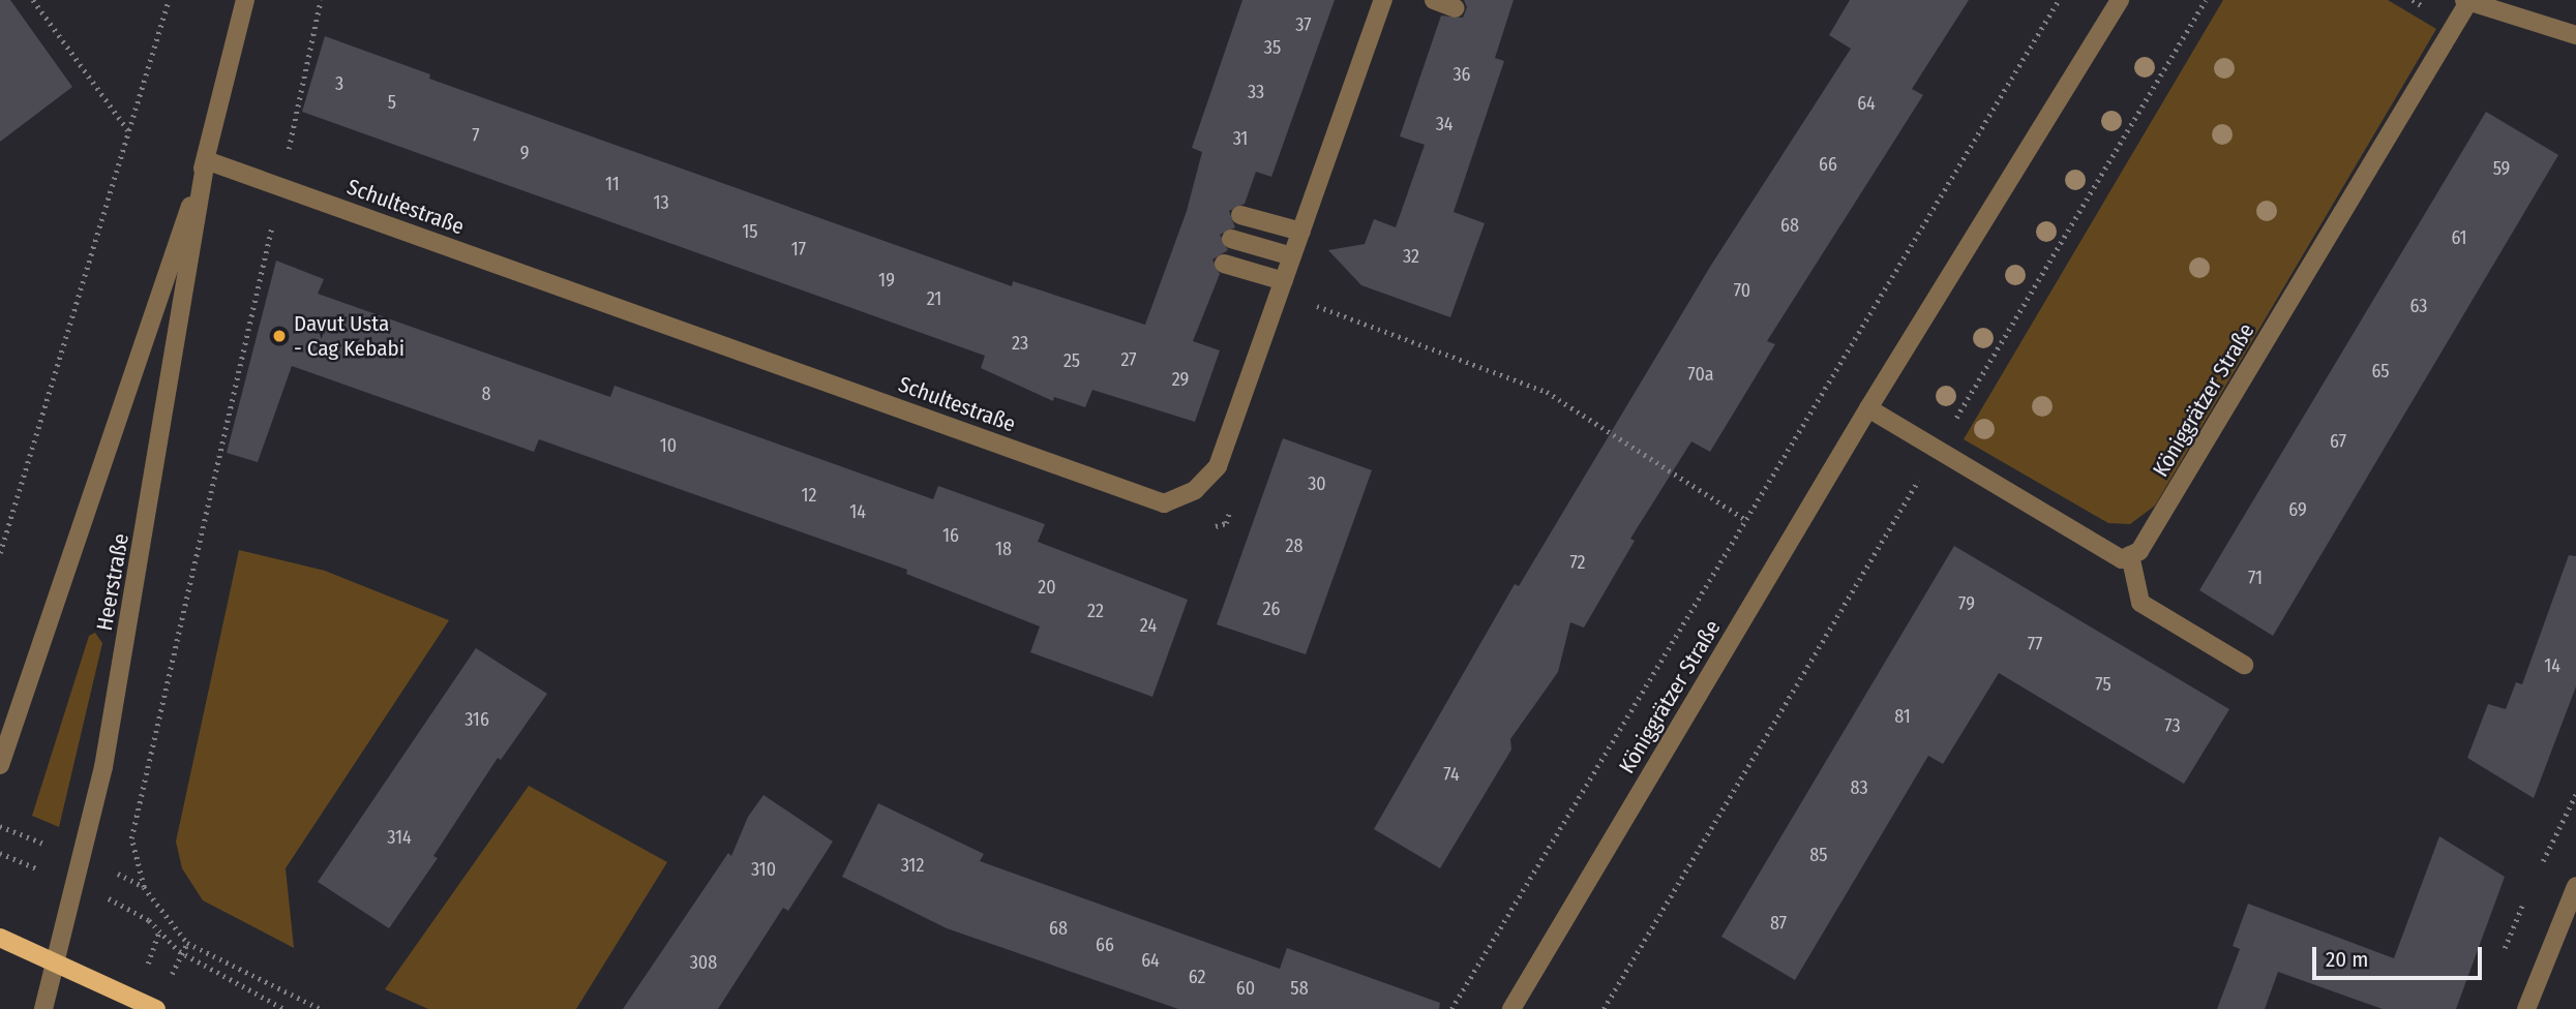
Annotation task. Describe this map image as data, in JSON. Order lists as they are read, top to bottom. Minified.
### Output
{"streets":{"street":["Schultestraße","Königgrätzer Straße","Heerstraße"]},"crossings":[["Schultestraße","Heerstraße"]],"places":["Davut Usta - Cag Kebabi"],"house_numbers":["37","35","36","3","33","5","64","34","7","31","9","66","59","11","13","68","15","61","17","32","19","70","21","63","23","27","25","65","70a","29","8","67","10","30","12","69","14","16","28","18","72","71","20","79","26","22","24","77","14","75","81","316","73","74","83","314","85","312","310","87","68","66","64","308","62","60","58"],"scale_bar":"20 m"}
